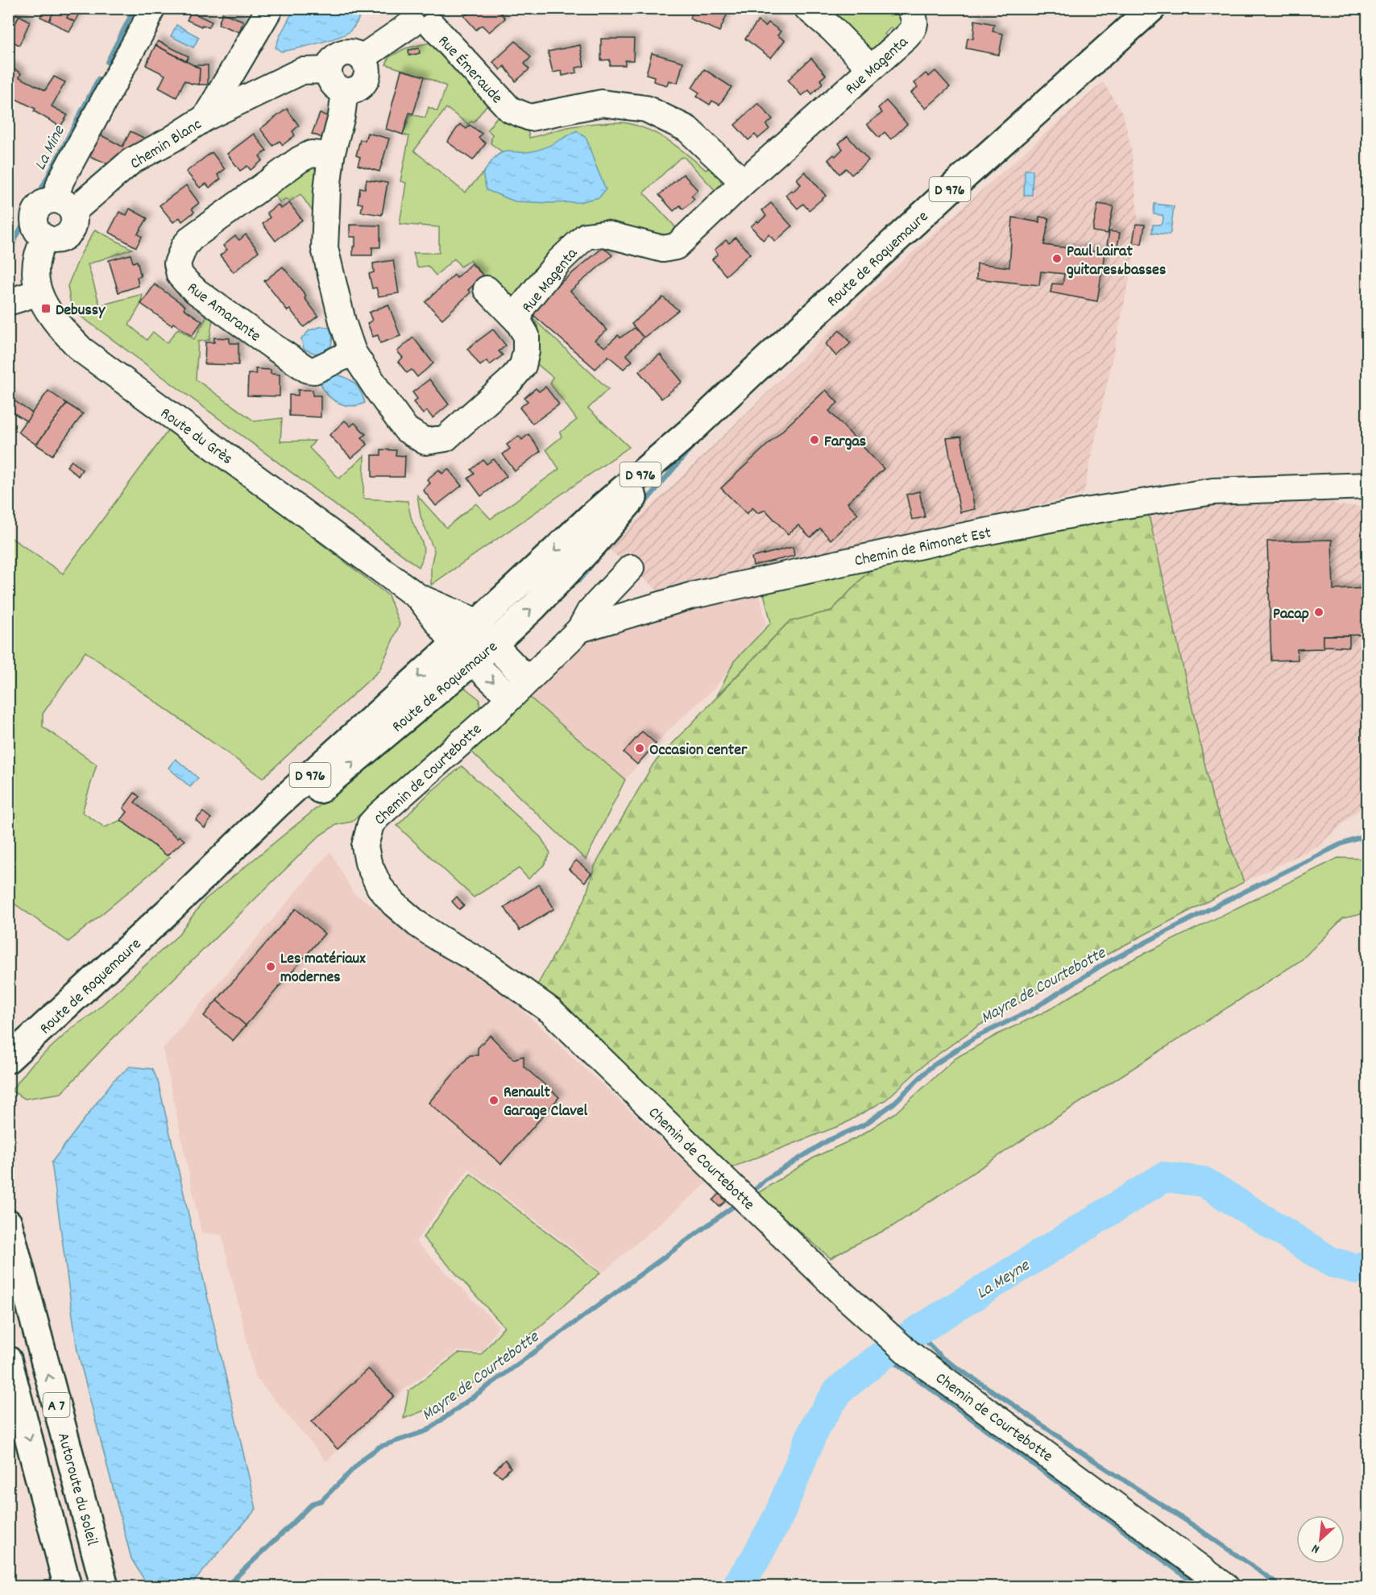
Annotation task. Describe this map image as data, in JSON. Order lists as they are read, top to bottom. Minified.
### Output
{"streets":{"main road":["D 976","Route de Roquemaure","A 7","Autoroute du Soleil"],"street":["Rue Magenta","Rue Émeraude","Chemin Blanc","Rue Amarante","Route du Grès","Chemin de Rimonet Est","Chemin de Courtebotte"]},"crossings":[["Rue Magenta","Rue Émeraude"],["Rue Magenta","Rue Amarante"],["Chemin Blanc","Route du Grès"],["Chemin de Rimonet Est","Chemin de Courtebotte"]],"water":["La Mine","Mayre de Courtebotte","La Meyne"],"places":{"other":["Paul Lairat guitares&basses","Fargas","Pacap","Occasion center","Les matériaux modernes","Renault Garage Clavel"],"transit":["Debussy"]},"north":"bottom left"}
